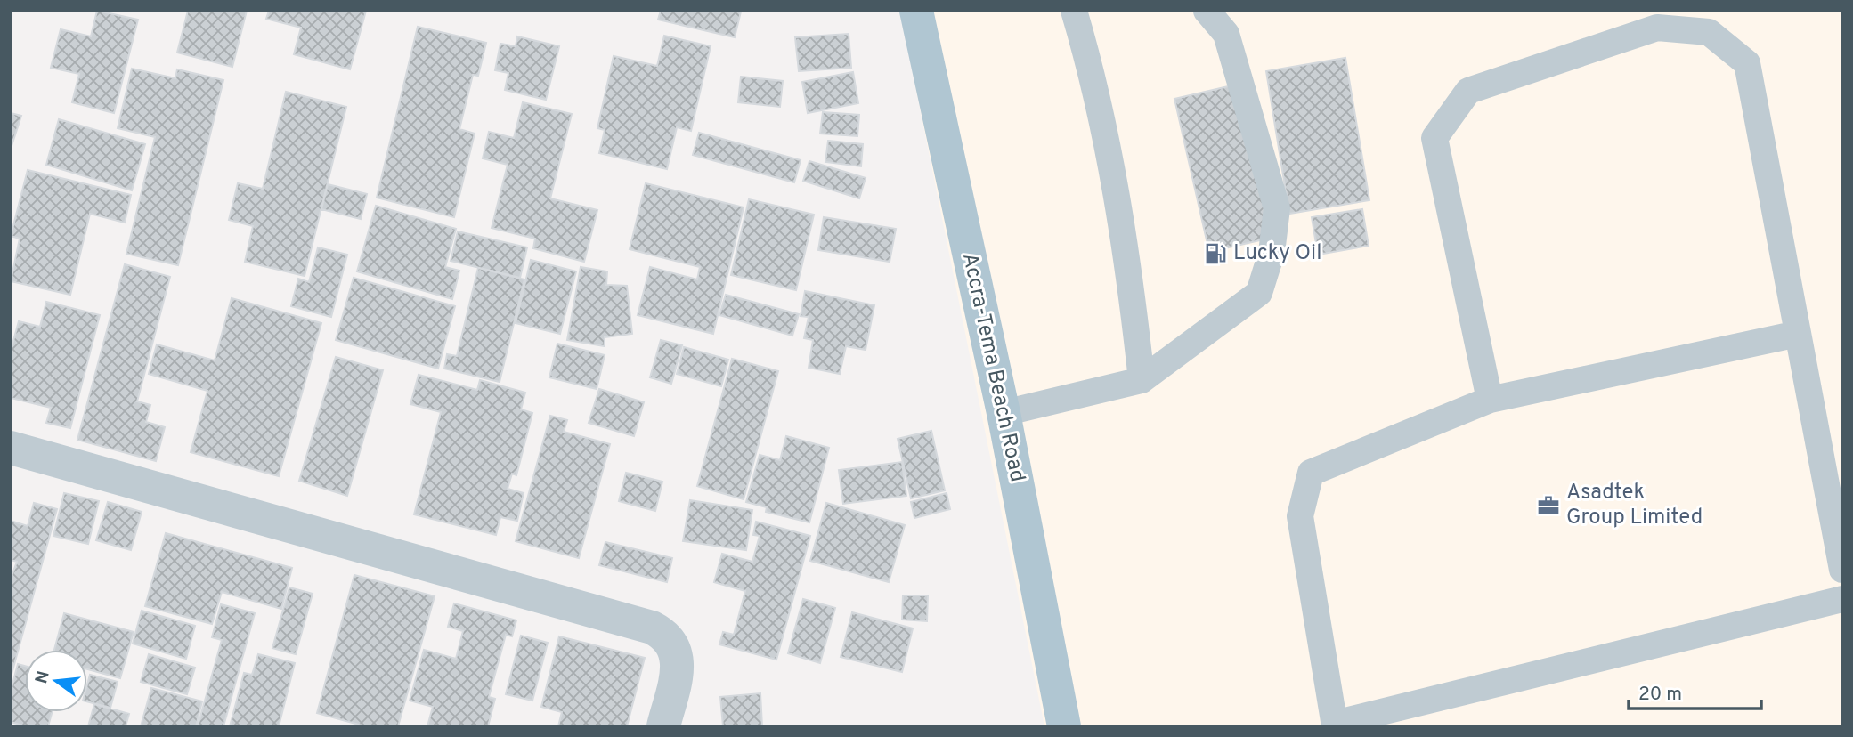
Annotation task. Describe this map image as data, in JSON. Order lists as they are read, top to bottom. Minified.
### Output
{"streets":{"main road":["Accra-Tema Beach Road"]},"places":{"fuel station":["Lucky Oil"],"office":["Asadtek Group Limited"]},"scale_bar":"20 m","north":"left"}
